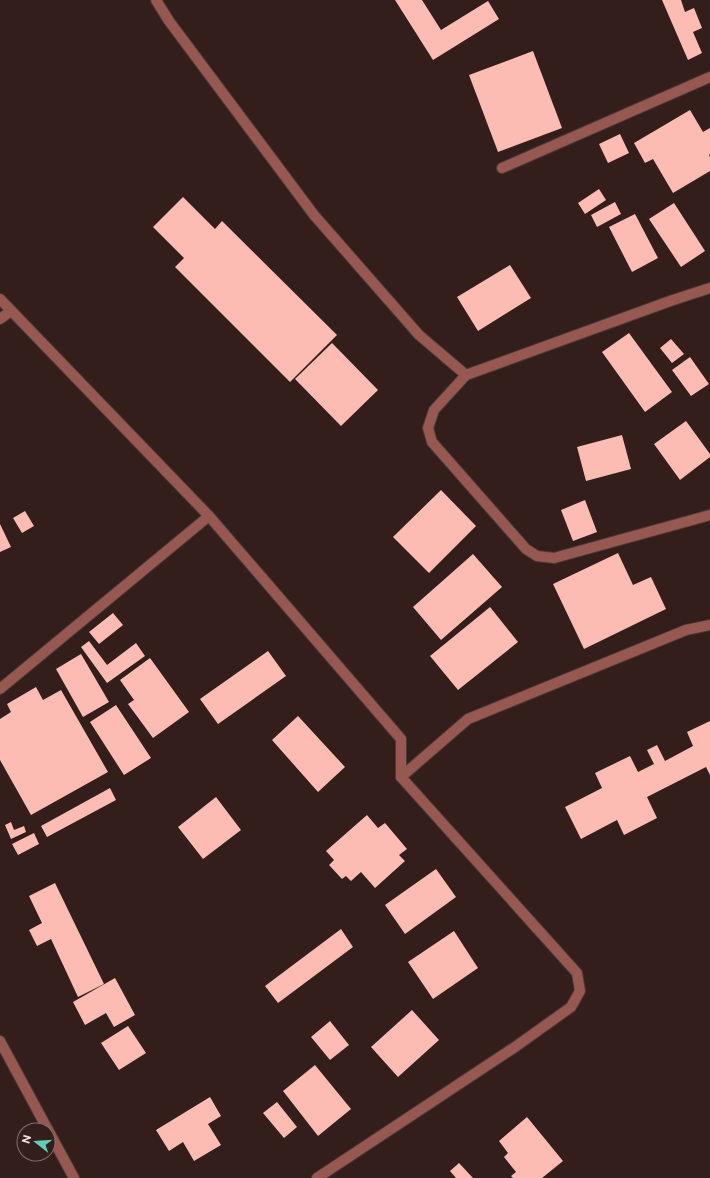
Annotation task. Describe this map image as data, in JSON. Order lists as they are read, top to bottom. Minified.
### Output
{"north":"left"}
